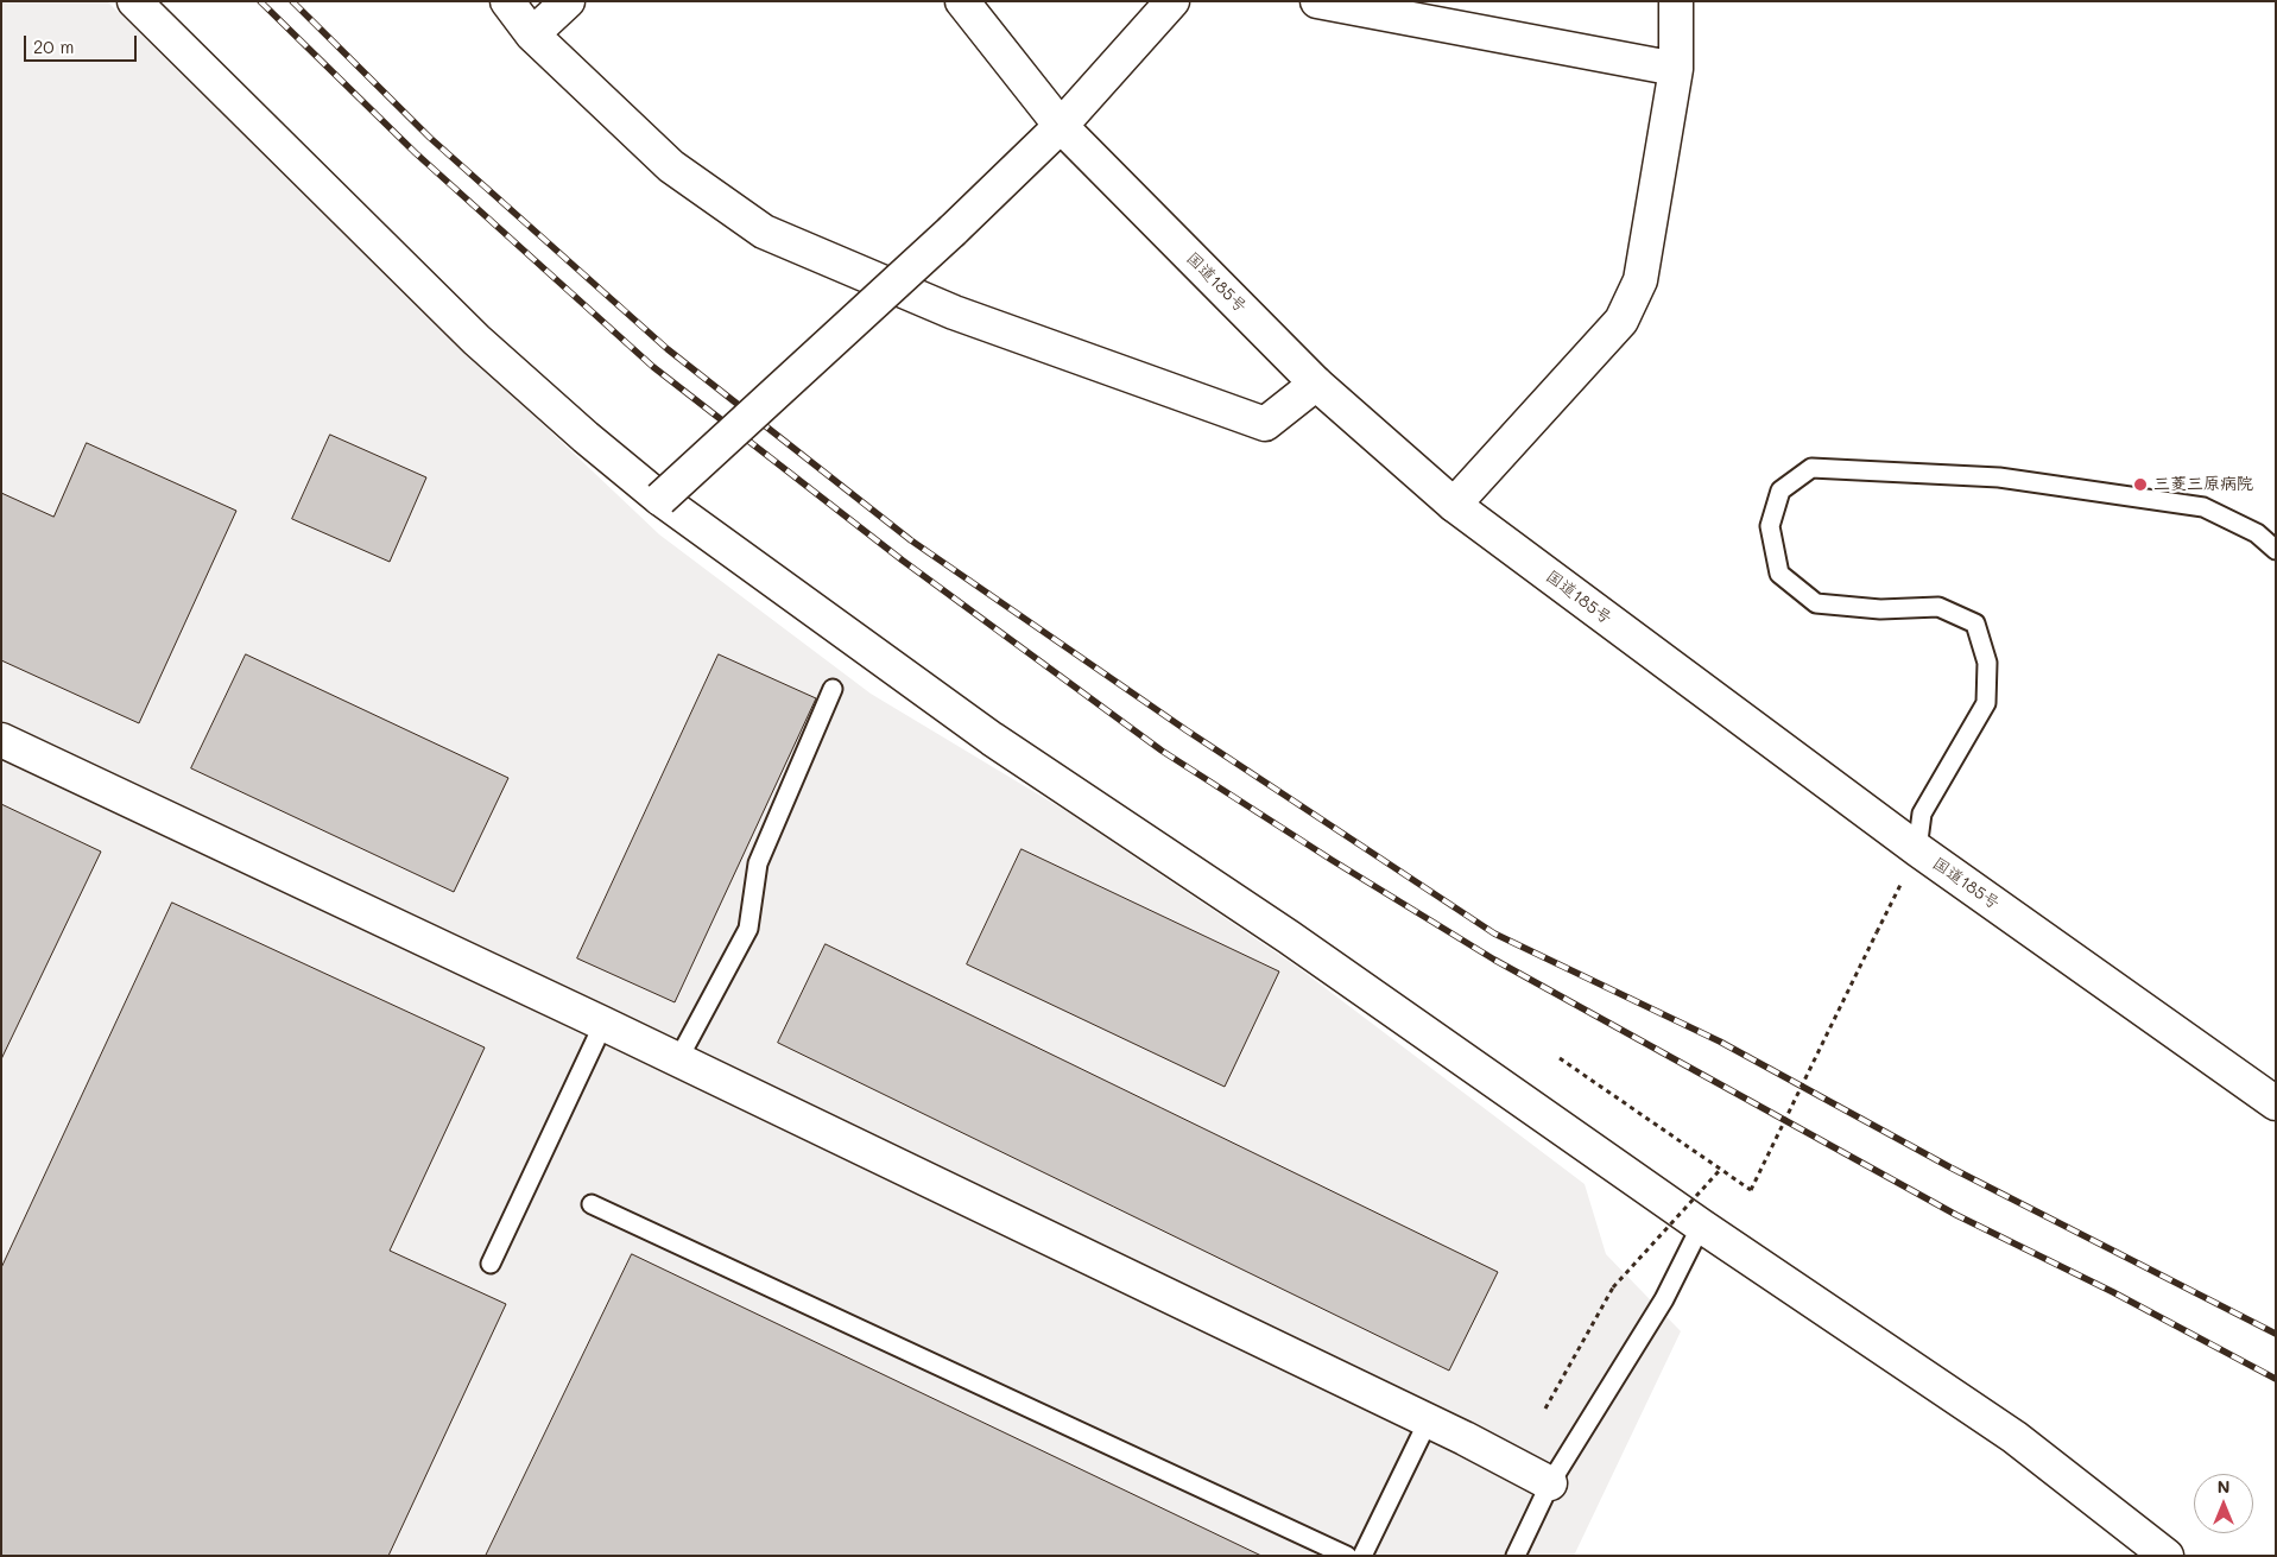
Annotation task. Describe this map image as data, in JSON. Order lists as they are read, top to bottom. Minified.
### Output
{"streets":{"main road":["国道185号"]},"places":["三菱三原病院"],"scale_bar":"20 m","north":"top"}
